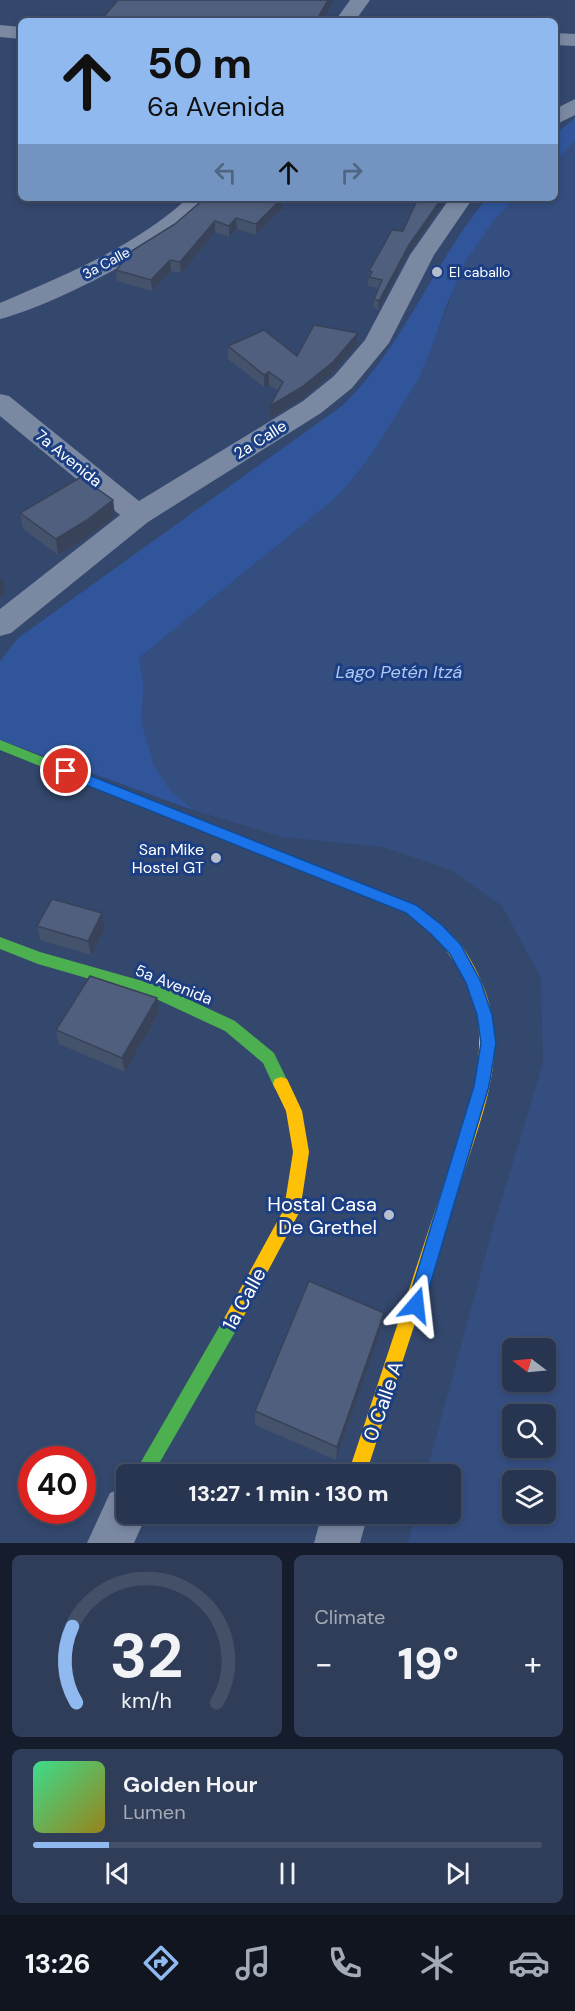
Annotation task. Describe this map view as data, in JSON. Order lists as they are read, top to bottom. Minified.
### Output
{"streets":{"street":["3a Calle","2a Calle","7a Avenida","5a Avenida","1a Calle","0 Calle A"]},"crossings":[["2a Calle","7a Avenida"],["5a Avenida","1a Calle"]],"water":["Lago Petén Itzá"],"places":["El caballo","San Mike Hostel GT","Hostal Casa De Grethel"],"north":"left","page":{"turn":["50 m","6a Avenida"],"limit":"40","trip":"13:27 · 1 min · 130 m","tile":"Climate","heat":["−","19°","+"],"song":["Golden Hour","Lumen"],"tabs":"13:26","gauge":["32","km/h"]}}
